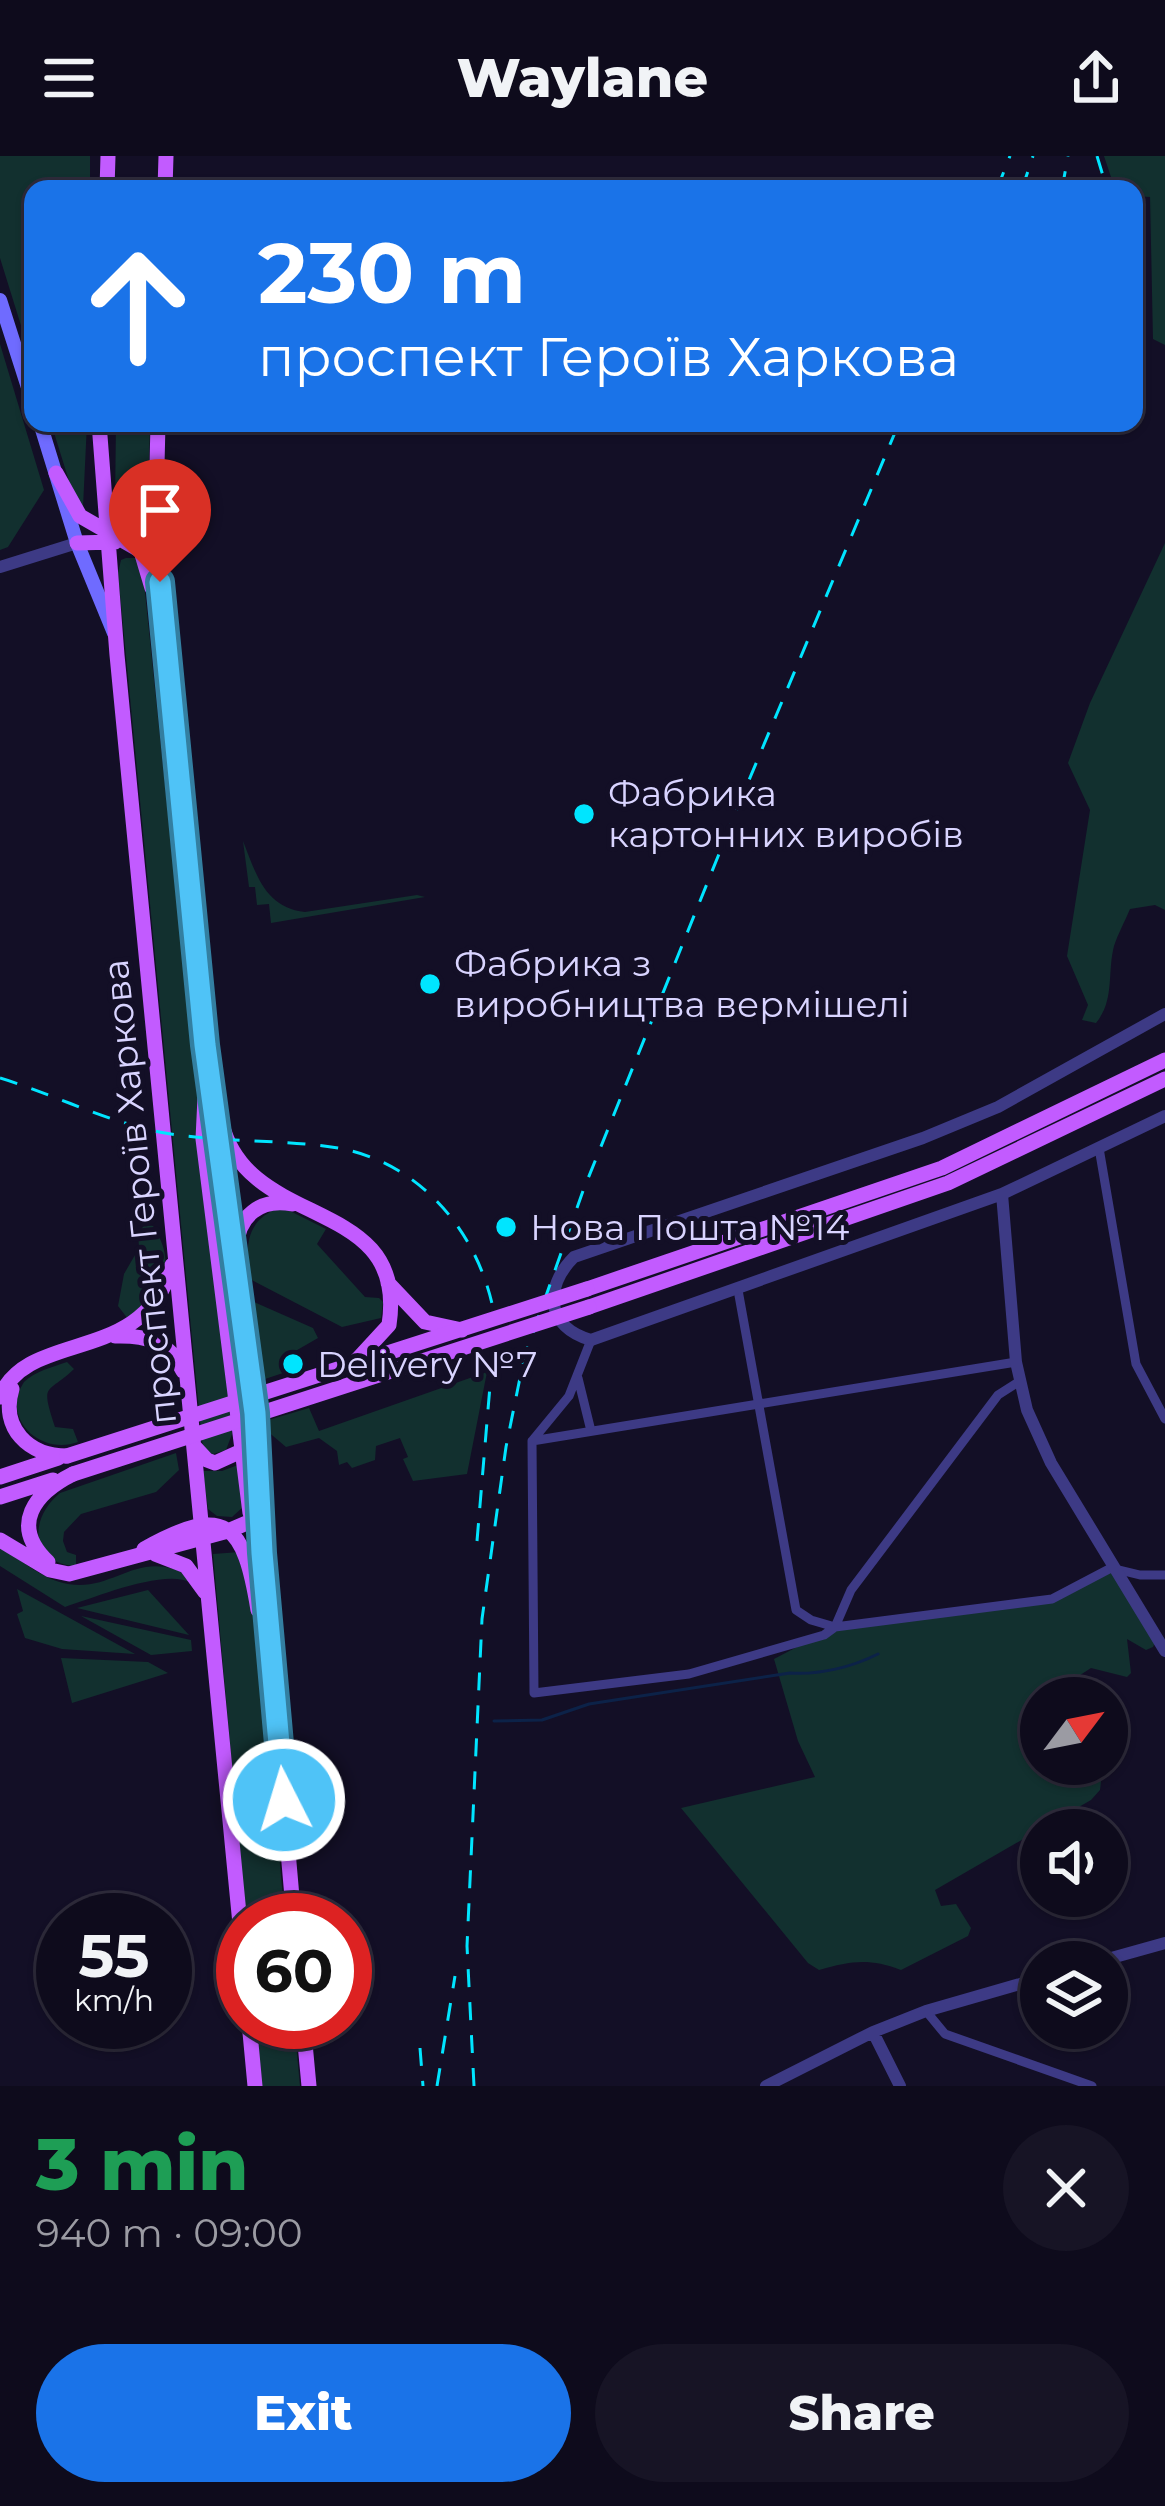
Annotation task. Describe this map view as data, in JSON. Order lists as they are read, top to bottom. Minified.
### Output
{"streets":{"main road":["проспект Героїв Харкова"]},"places":["Фабрика картонних виробів","Фабрика з виробництва вермішелі","Нова Пошта №14","Delivery №7"],"north":"top right","page":{"header":"Waylane","turn":["230 m","проспект Героїв Харкова"],"speed":"55 km/h","limit":"60","heading":["3 min","940 m · 09:00"],"buttons":["Exit","Share"]}}
